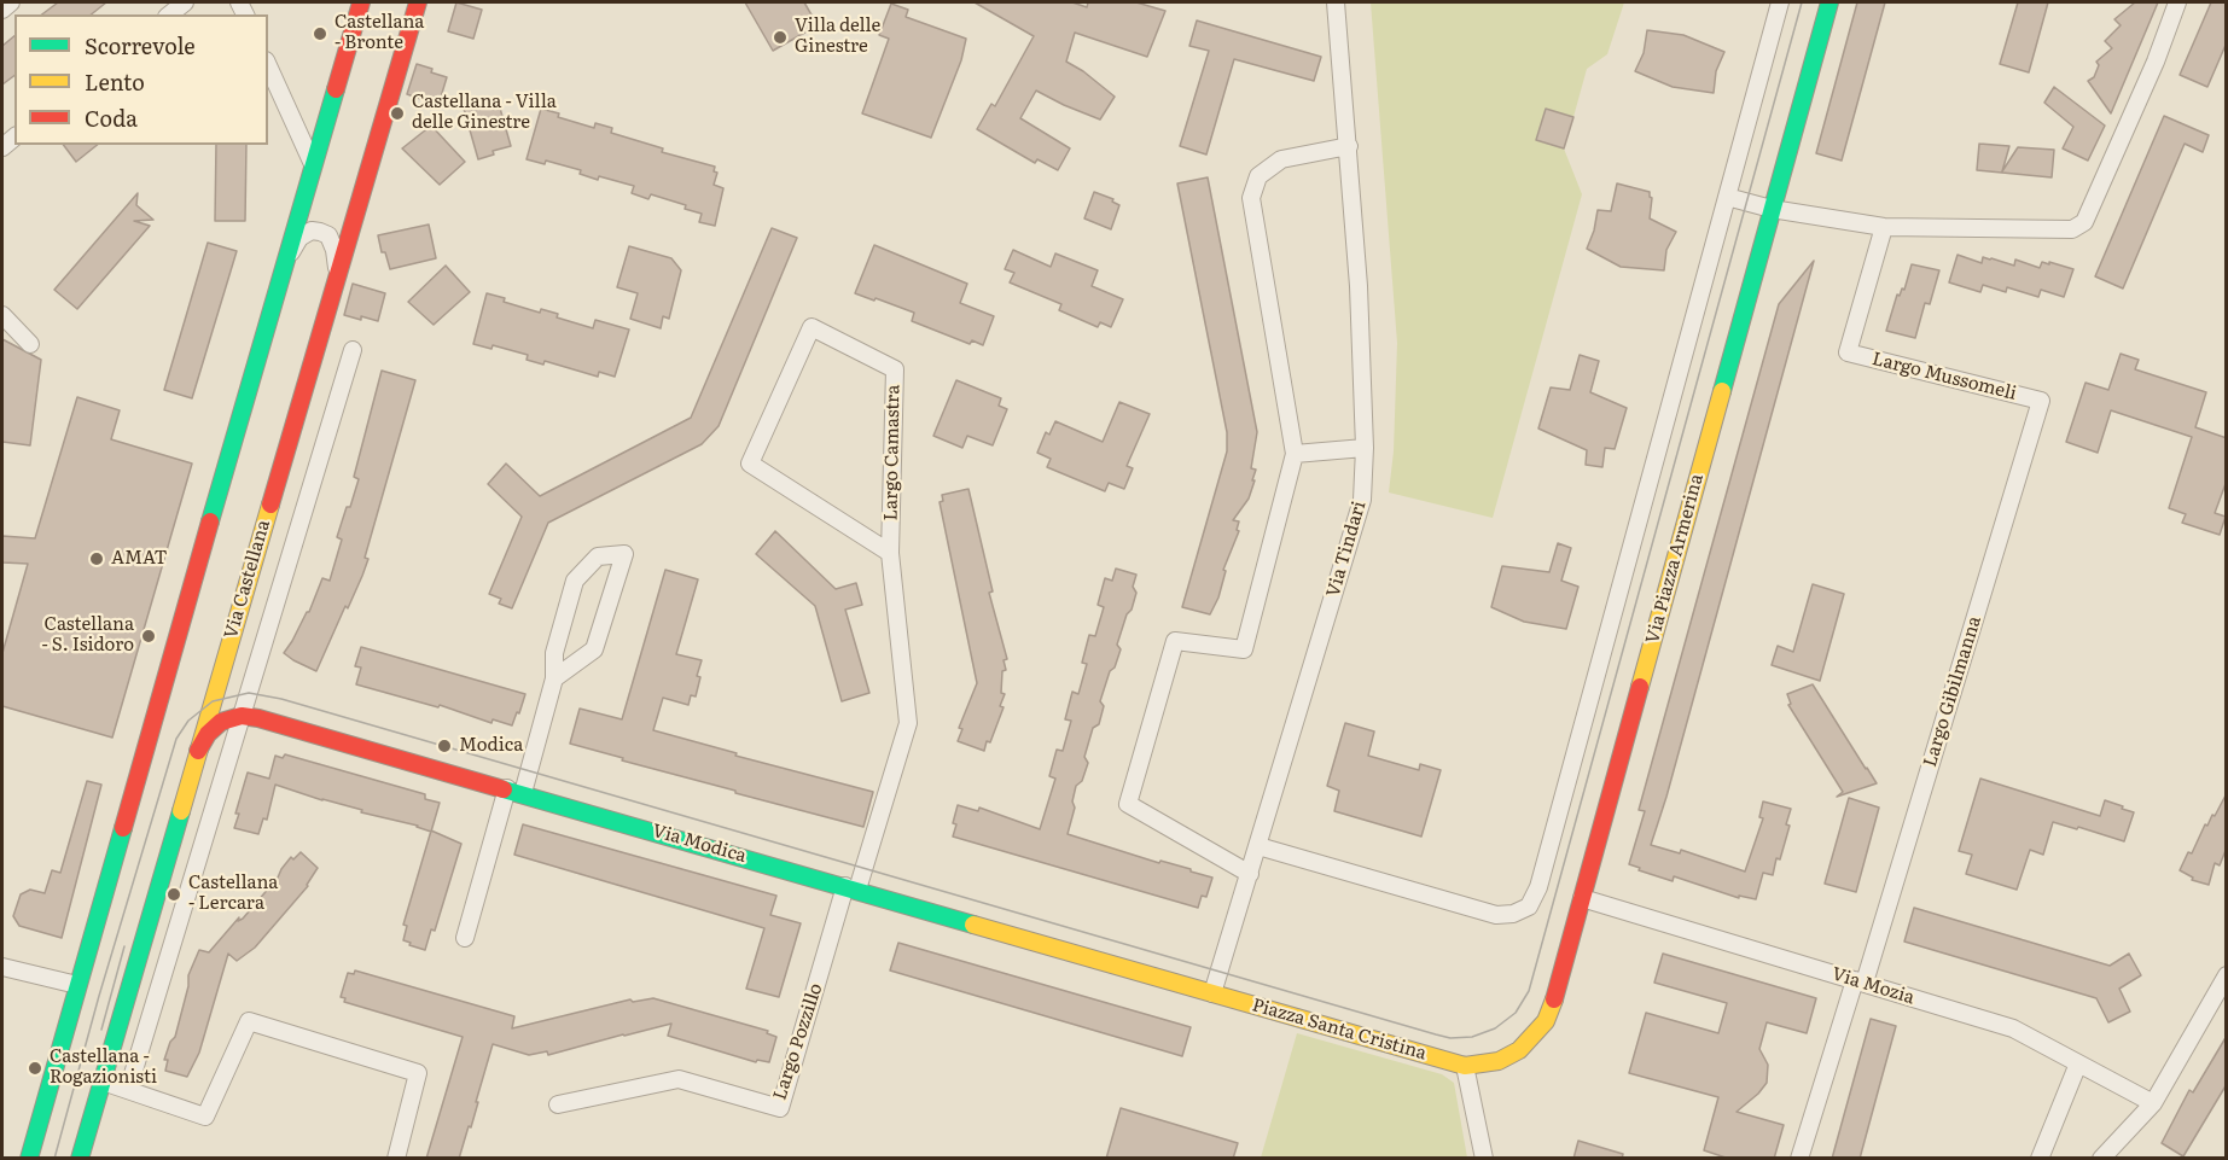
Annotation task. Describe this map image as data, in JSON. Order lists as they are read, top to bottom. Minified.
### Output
{"streets":{"street":["Largo Mussomeli","Largo Camastra","Via Tindari","Via Piazza Armerina","Via Castellana","Largo Gibilmanna","Via Modica","Via Mozia","Piazza Santa Cristina","Largo Pozzillo"]},"crossings":[["Largo Mussomeli","Largo Gibilmanna"],["Largo Camastra","Via Modica"],["Largo Camastra","Largo Pozzillo"],["Via Tindari","Via Modica"],["Via Tindari","Piazza Santa Cristina"],["Via Piazza Armerina","Via Mozia"],["Via Piazza Armerina","Piazza Santa Cristina"],["Largo Gibilmanna","Via Mozia"],["Via Modica","Piazza Santa Cristina"],["Via Modica","Largo Pozzillo"]],"places":["Castellana - Bronte","Villa delle Ginestre","Castellana - Villa delle Ginestre","AMAT","Castellana - S. Isidoro","Modica","Castellana - Lercara","Castellana - Rogazionisti"],"legend":["Scorrevole","Lento","Coda"]}
